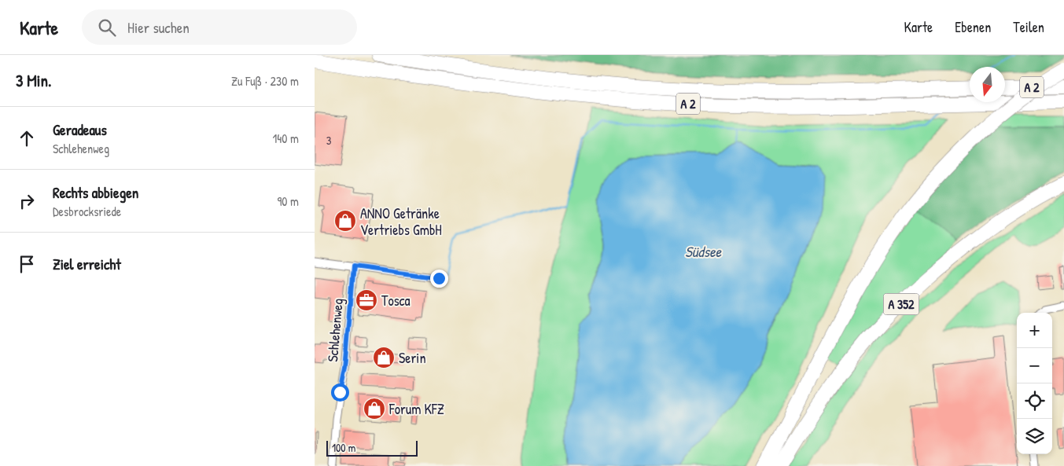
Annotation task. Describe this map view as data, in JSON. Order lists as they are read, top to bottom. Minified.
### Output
{"streets":{"highway":["A 2","A 352"],"street":["Schlehenweg"]},"water":["Südsee"],"places":{"shop":["ANNO Getränke Vertriebs GmbH","Serin","Forum KFZ"],"office":["Tosca"]},"house_numbers":["3"],"scale_bar":"100 m","north":"bottom","page":{"header":"Karte","search":"Hier suchen","nav":["Karte","Ebenen","Teilen"],"heading":["3 Min.","Zu Fuß · 230 m"],"list":[["Geradeaus","Schlehenweg","140 m"],["Rechts abbiegen","Desbrocksriede","90 m"],"Ziel erreicht"],"map_buttons":["+","−"],"scale":"100 m"}}
